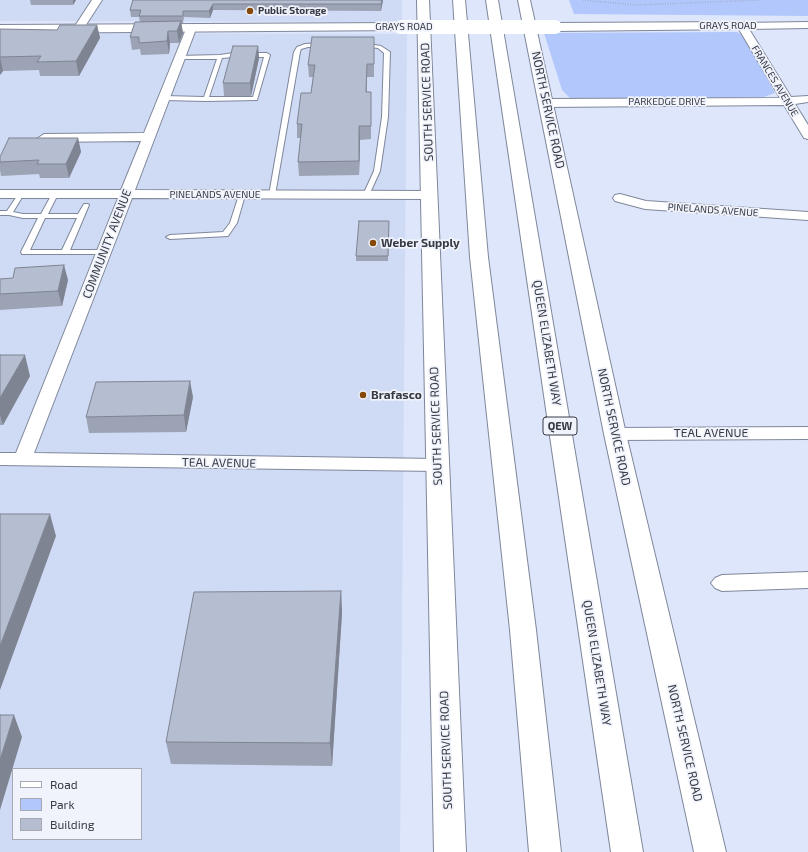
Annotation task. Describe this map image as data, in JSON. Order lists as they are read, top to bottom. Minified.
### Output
{"streets":{"main road":["GRAYS ROAD","SOUTH SERVICE ROAD","NORTH SERVICE ROAD","QUEEN ELIZABETH WAY","QEW"],"street":["FRANCES AVENUE","PARKEDGE DRIVE","PINELANDS AVENUE","COMMUNITY AVENUE","TEAL AVENUE"]},"crossings":[["GRAYS ROAD","FRANCES AVENUE"],["GRAYS ROAD","COMMUNITY AVENUE"],["FRANCES AVENUE","PARKEDGE DRIVE"],["SOUTH SERVICE ROAD","PINELANDS AVENUE"],["SOUTH SERVICE ROAD","TEAL AVENUE"],["PARKEDGE DRIVE","NORTH SERVICE ROAD"],["NORTH SERVICE ROAD","TEAL AVENUE"],["PINELANDS AVENUE","COMMUNITY AVENUE"],["COMMUNITY AVENUE","TEAL AVENUE"]],"places":["Public Storage","Weber Supply","Brafasco"],"legend":["Road","Park","Building"]}
